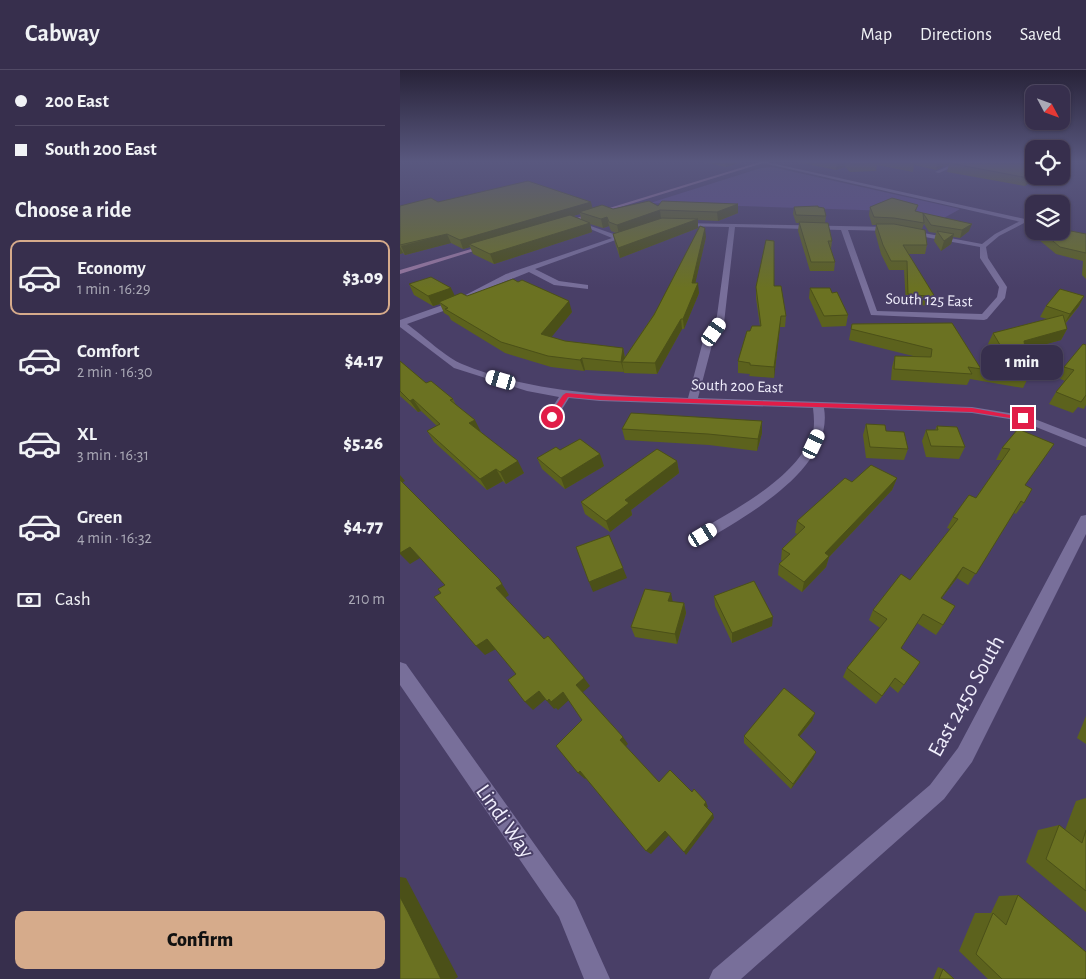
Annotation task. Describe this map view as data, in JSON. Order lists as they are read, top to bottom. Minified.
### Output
{"streets":{"street":["South 125 East","South 200 East","East 2450 South","Lindi Way"]},"north":"bottom right","page":{"header":"Cabway","nav":["Map","Directions","Saved"],"banner":["200 East","South 200 East"],"heading":"Choose a ride","list":[{"name":"Economy","note":"1 min · 16:29","value":"$3.09"},{"name":"Comfort","note":"2 min · 16:30","value":"$4.17"},{"name":"XL","note":"3 min · 16:31","value":"$5.26"},{"name":"Green","note":"4 min · 16:32","value":"$4.77"}],"bubble":"1 min","pay":["Cash","210 m"],"buttons":"Confirm"}}
